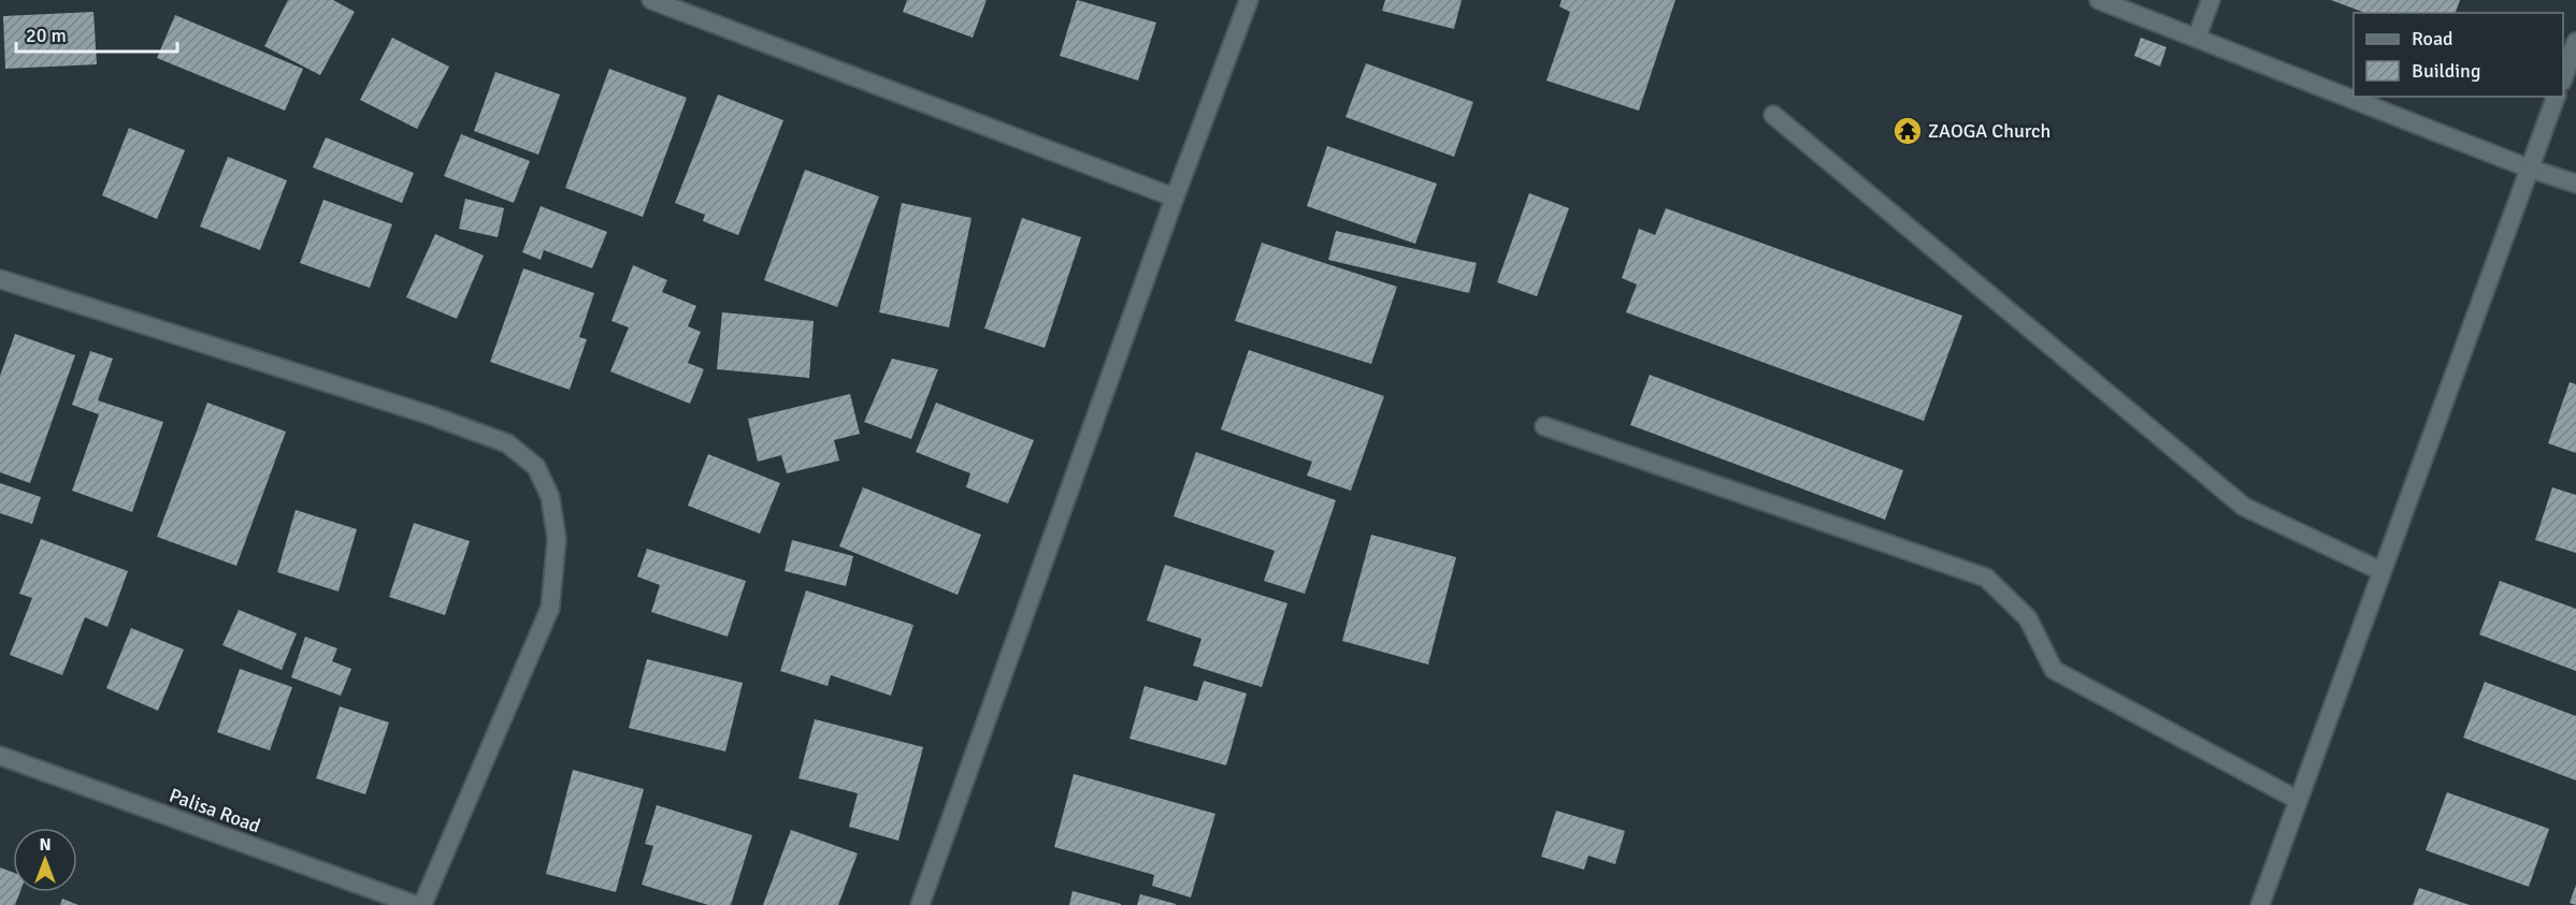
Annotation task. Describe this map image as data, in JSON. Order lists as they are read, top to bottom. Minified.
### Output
{"streets":{"street":["Palisa Road"]},"places":{"temple":["ZAOGA Church"]},"legend":["Road","Building"],"scale_bar":"20 m","north":"top"}
